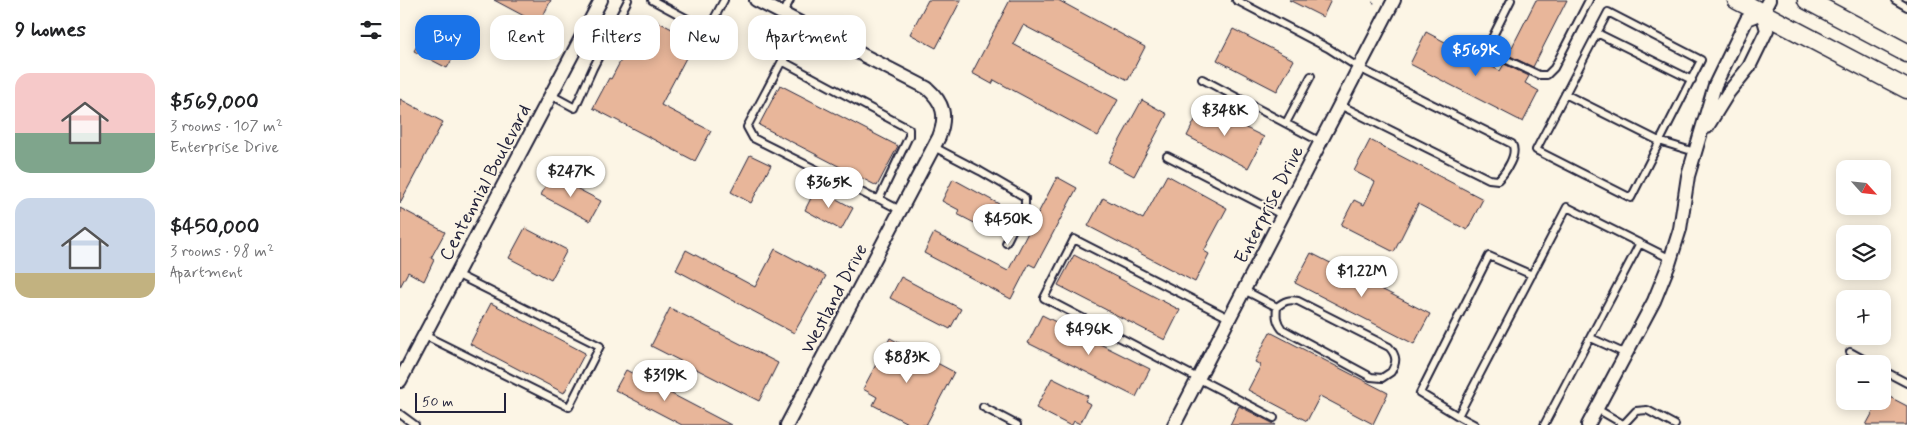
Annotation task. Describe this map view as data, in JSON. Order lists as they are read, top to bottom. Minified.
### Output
{"streets":{"street":["Centennial Boulevard","Enterprise Drive","Westland Drive"]},"scale_bar":"50 m","north":"bottom right","page":{"heading":"9 homes","chip":["Buy","Rent","Filters","New","Apartment"],"price":["$569K","$348K","$247K","$365K","$450K","$1.22M","$496K","$883K","$319K"],"list":[{"name":"$569,000","note":"3 rooms · 107 m² · Enterprise Drive"},{"name":"$450,000","note":"3 rooms · 98 m² · Apartment"}],"map_buttons":["+","−"],"scale":"50 m"}}
